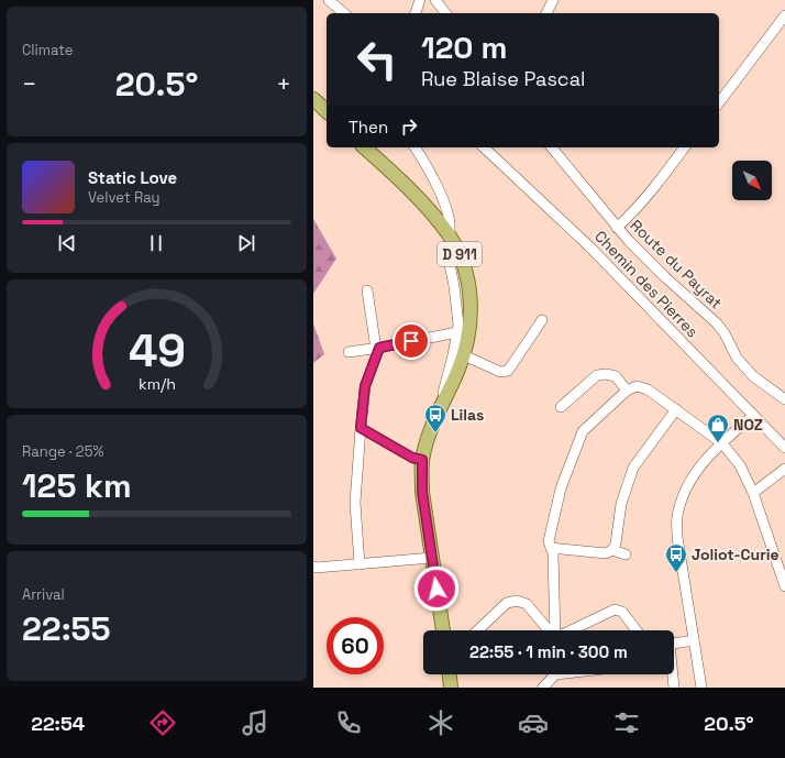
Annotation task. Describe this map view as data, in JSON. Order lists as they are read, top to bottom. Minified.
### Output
{"streets":{"main road":["D 911"],"street":["Route du Payrat","Chemin des Pierres"]},"places":{"bus stop":["Lilas","Joliot-Curie"],"shop":["NOZ"]},"north":"bottom right","page":{"tile":["Climate",["Range · 25%","125 km"],["Arrival","22:55"]],"turn":["120 m","Rue Blaise Pascal"],"heat":["−","20.5°","+"],"then":"Then","song":["Static Love","Velvet Ray"],"limit":"60","trip":"22:55 · 1 min · 300 m","tabs":["22:54","20.5°"],"gauge":["49","km/h"]}}
